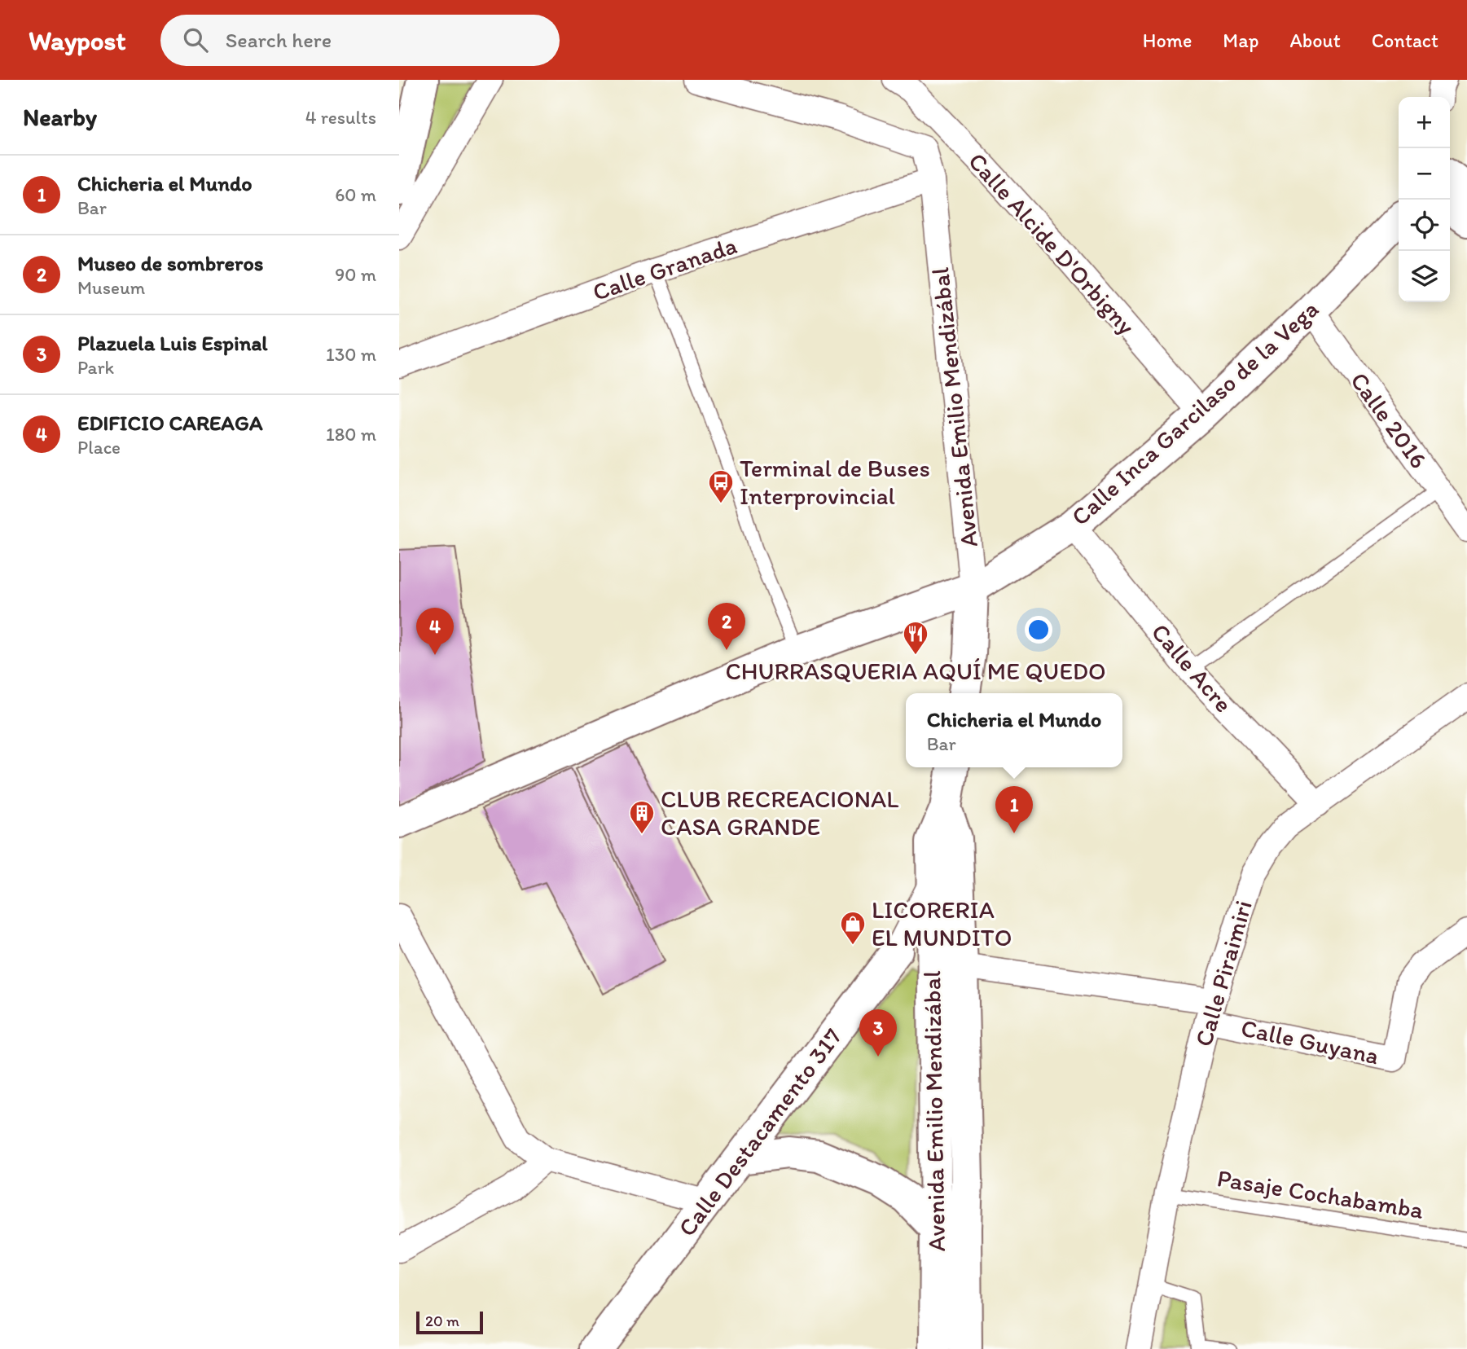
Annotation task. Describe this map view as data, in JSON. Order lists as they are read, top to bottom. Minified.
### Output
{"streets":{"main road":["Avenida Emilio Mendizábal","Calle Inca Garcilaso de la Vega","Calle Destacamento 317"],"street":["Calle Alcide D'Orbigny","Calle Granada","Calle 2016","Calle Acre","Calle Piraimiri","Calle Guyana"],"lane":["Pasaje Cochabamba"]},"crossings":[["Calle Alcide D'Orbigny","Calle Inca Garcilaso de la Vega"],["Calle Granada","Avenida Emilio Mendizábal"],["Avenida Emilio Mendizábal","Calle Inca Garcilaso de la Vega"],["Avenida Emilio Mendizábal","Calle Guyana"],["Avenida Emilio Mendizábal","Calle Destacamento 317"],["Calle Inca Garcilaso de la Vega","Calle 2016"],["Calle Inca Garcilaso de la Vega","Calle Acre"],["Calle Acre","Calle Piraimiri"],["Calle Piraimiri","Calle Guyana"],["Calle Piraimiri","Pasaje Cochabamba"]],"places":{"bus stop":["Terminal de Buses Interprovincial"],"restaurant":["CHURRASQUERIA AQUÍ ME QUEDO"],"building":["CLUB RECREACIONAL CASA GRANDE"],"shop":["LICORERIA EL MUNDITO"]},"scale_bar":"20 m","page":{"header":"Waypost","search":"Search here","nav":["Home","Map","About","Contact"],"heading":["Nearby","4 results"],"map_buttons":["+","−"],"list":[{"mark":"1","name":"Chicheria el Mundo","note":"Bar","value":"60 m"},{"mark":"2","name":"Museo de sombreros","note":"Museum","value":"90 m"},{"mark":"3","name":"Plazuela Luis Espinal","note":"Park","value":"130 m"},{"mark":"4","name":"EDIFICIO CAREAGA","note":"Place","value":"180 m"}],"pins":["2","4","1","3"],"popup":["Chicheria el Mundo","Bar"],"scale":"20 m"}}
